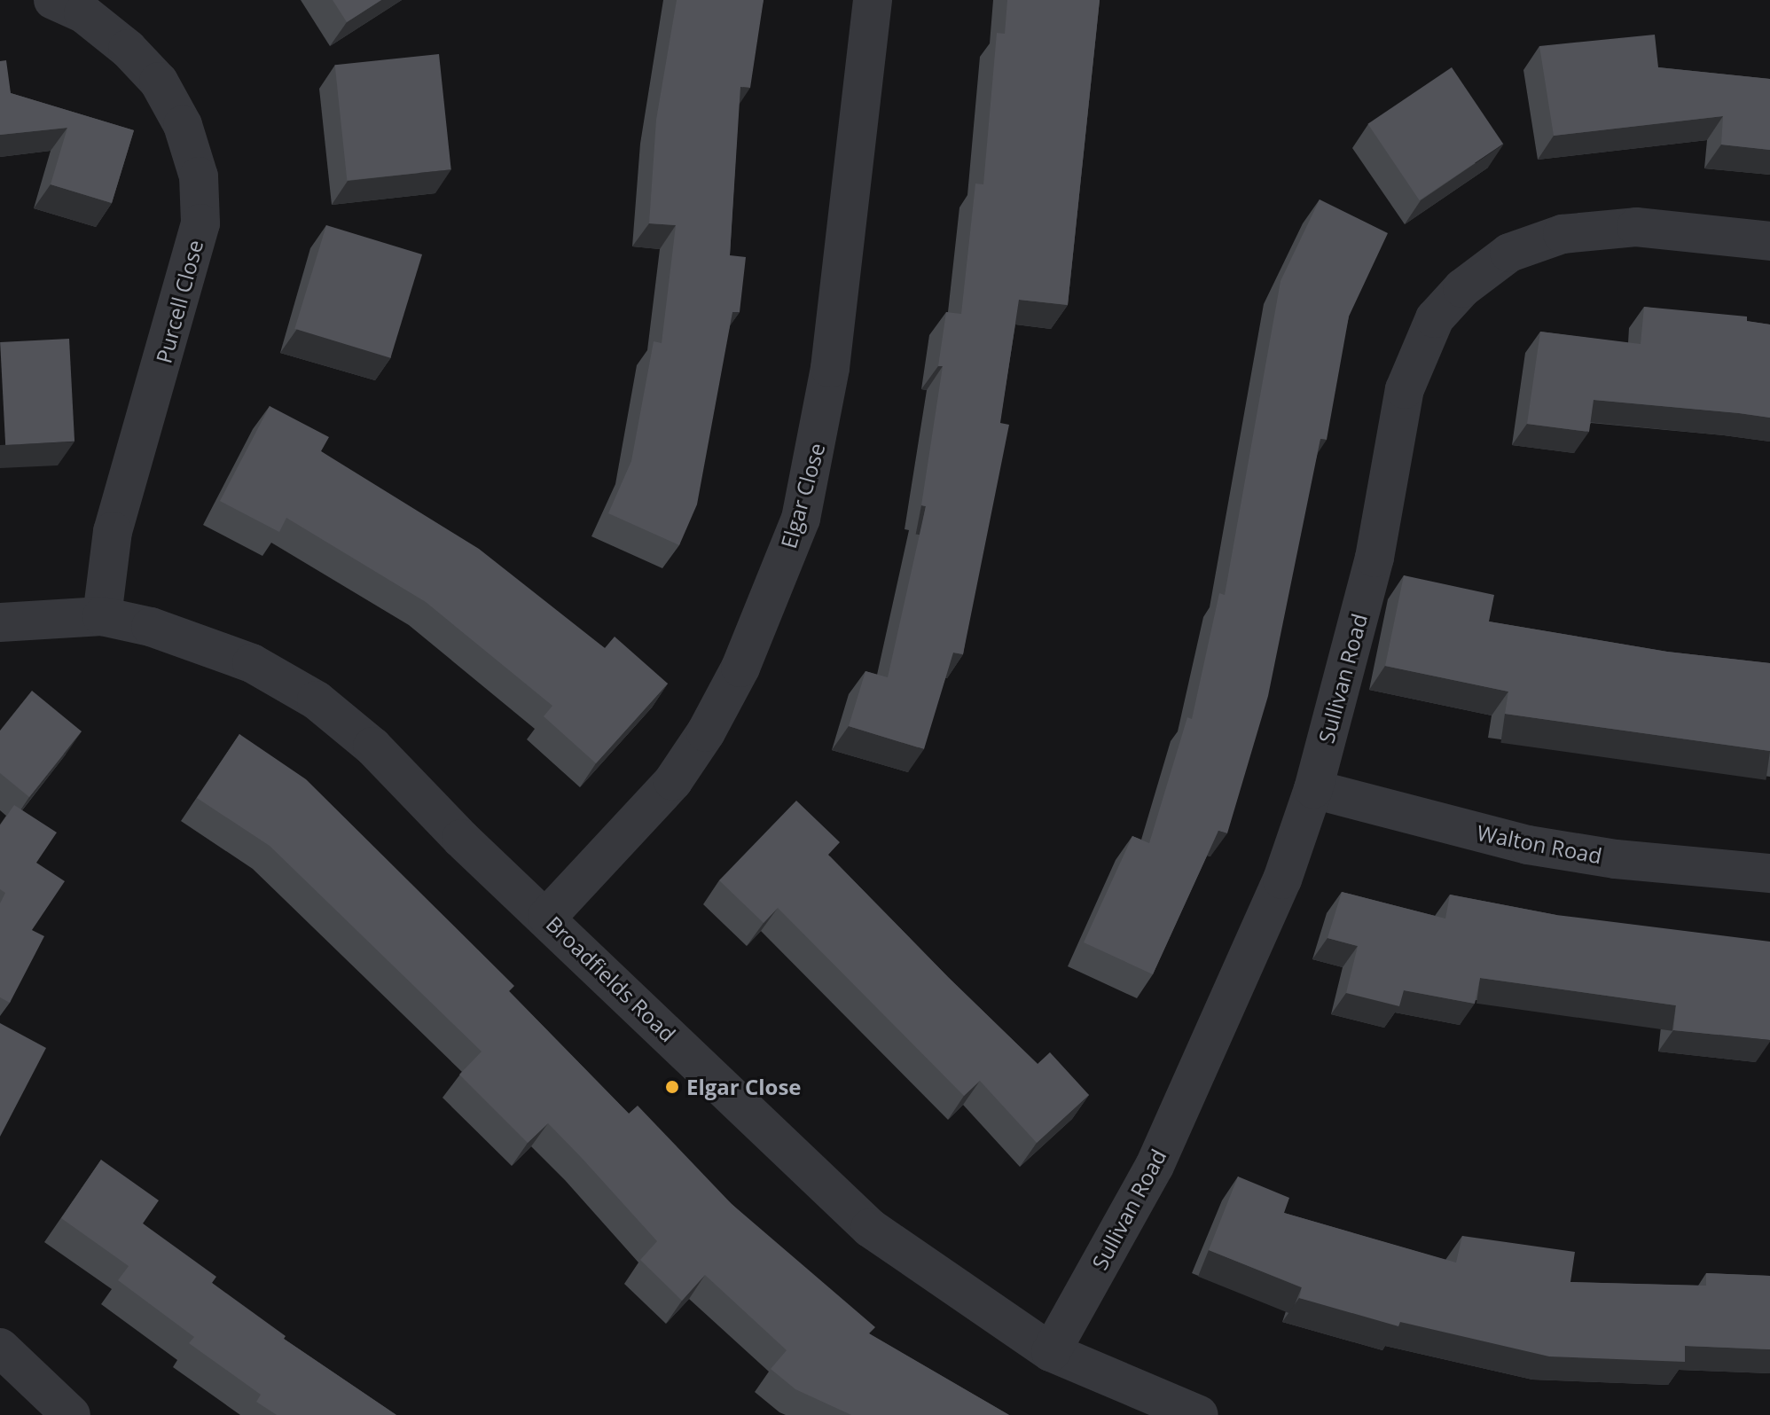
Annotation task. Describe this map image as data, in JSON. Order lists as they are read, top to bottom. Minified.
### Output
{"streets":{"street":["Purcell Close","Elgar Close","Sullivan Road","Walton Road","Broadfields Road"]},"crossings":[["Purcell Close","Broadfields Road"],["Elgar Close","Broadfields Road"],["Sullivan Road","Walton Road"],["Sullivan Road","Broadfields Road"]],"places":["Elgar Close"]}
